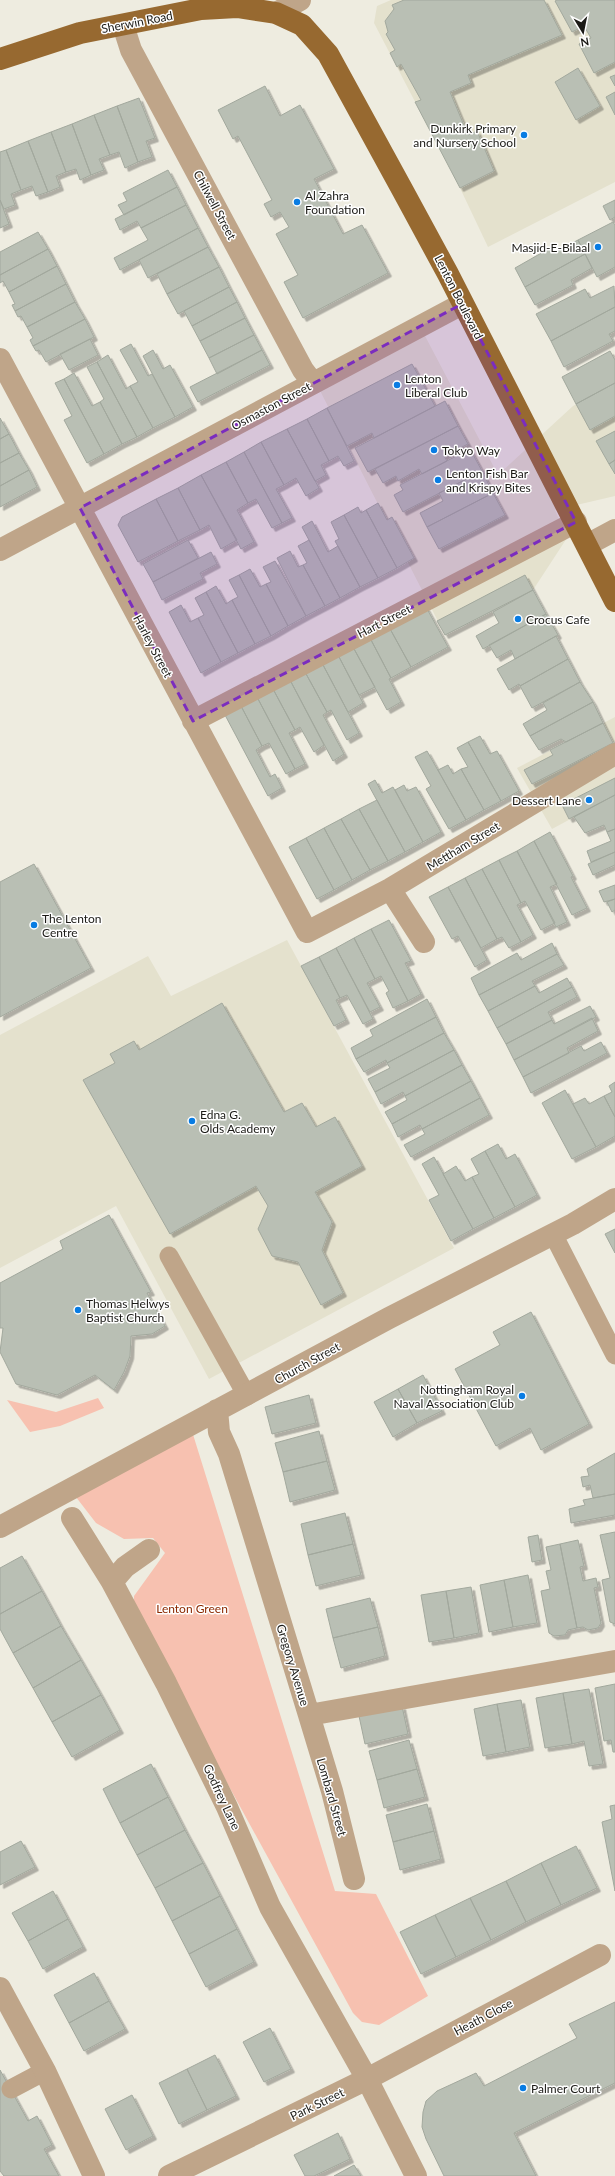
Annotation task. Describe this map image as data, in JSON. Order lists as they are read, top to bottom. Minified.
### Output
{"streets":{"main road":["Sherwin Road","Lenton Boulevard"],"street":["Chilwell Street","Osmaston Street","Hart Street","Harley Street","Mettham Street","Church Street","Gregory Avenue","Godfrey Lane","Lombard Street","Heath Close","Park Street"]},"crossings":[["Sherwin Road","Chilwell Street"],["Sherwin Road","Lenton Boulevard"],["Chilwell Street","Osmaston Street"],["Lenton Boulevard","Osmaston Street"],["Lenton Boulevard","Hart Street"],["Osmaston Street","Harley Street"],["Hart Street","Harley Street"],["Harley Street","Mettham Street"],["Church Street","Gregory Avenue"],["Gregory Avenue","Lombard Street"],["Godfrey Lane","Heath Close"],["Godfrey Lane","Park Street"],["Heath Close","Park Street"]],"parks":["Lenton Green"],"places":["Dunkirk Primary and Nursery School","Al Zahra Foundation","Masjid-E-Bilaal","Lenton Liberal Club","Tokyo Way","Lenton Fish Bar and Krispy Bites","Crocus Cafe","Dessert Lane","The Lenton Centre","Edna G. Olds Academy","Thomas Helwys Baptist Church","Nottingham Royal Naval Association Club","Palmer Court"],"north":"bottom"}
